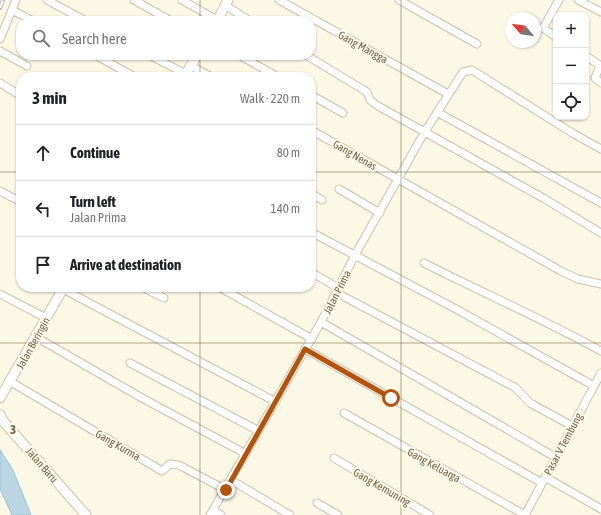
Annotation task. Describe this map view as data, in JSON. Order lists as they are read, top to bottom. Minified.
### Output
{"streets":{"street":["Gang Mangga","Gang Nenas","Jalan Prima","Jalan Beringin","Pasar V Tembung","Gang Kurma","Jalan Baru","Gang Keluarga","Gang Kemuning"]},"crossings":[["Gang Mangga","Jalan Prima"],["Gang Nenas","Jalan Prima"],["Jalan Prima","Gang Kurma"],["Jalan Beringin","Gang Kurma"],["Pasar V Tembung","Gang Keluarga"]],"north":"top left","page":{"map_buttons":["+","−"],"search":"Search here","heading":["3 min","Walk · 220 m"],"list":[["Continue","80 m"],["Turn left","Jalan Prima","140 m"],"Arrive at destination"]},"grid":{"rows":["3"]}}
